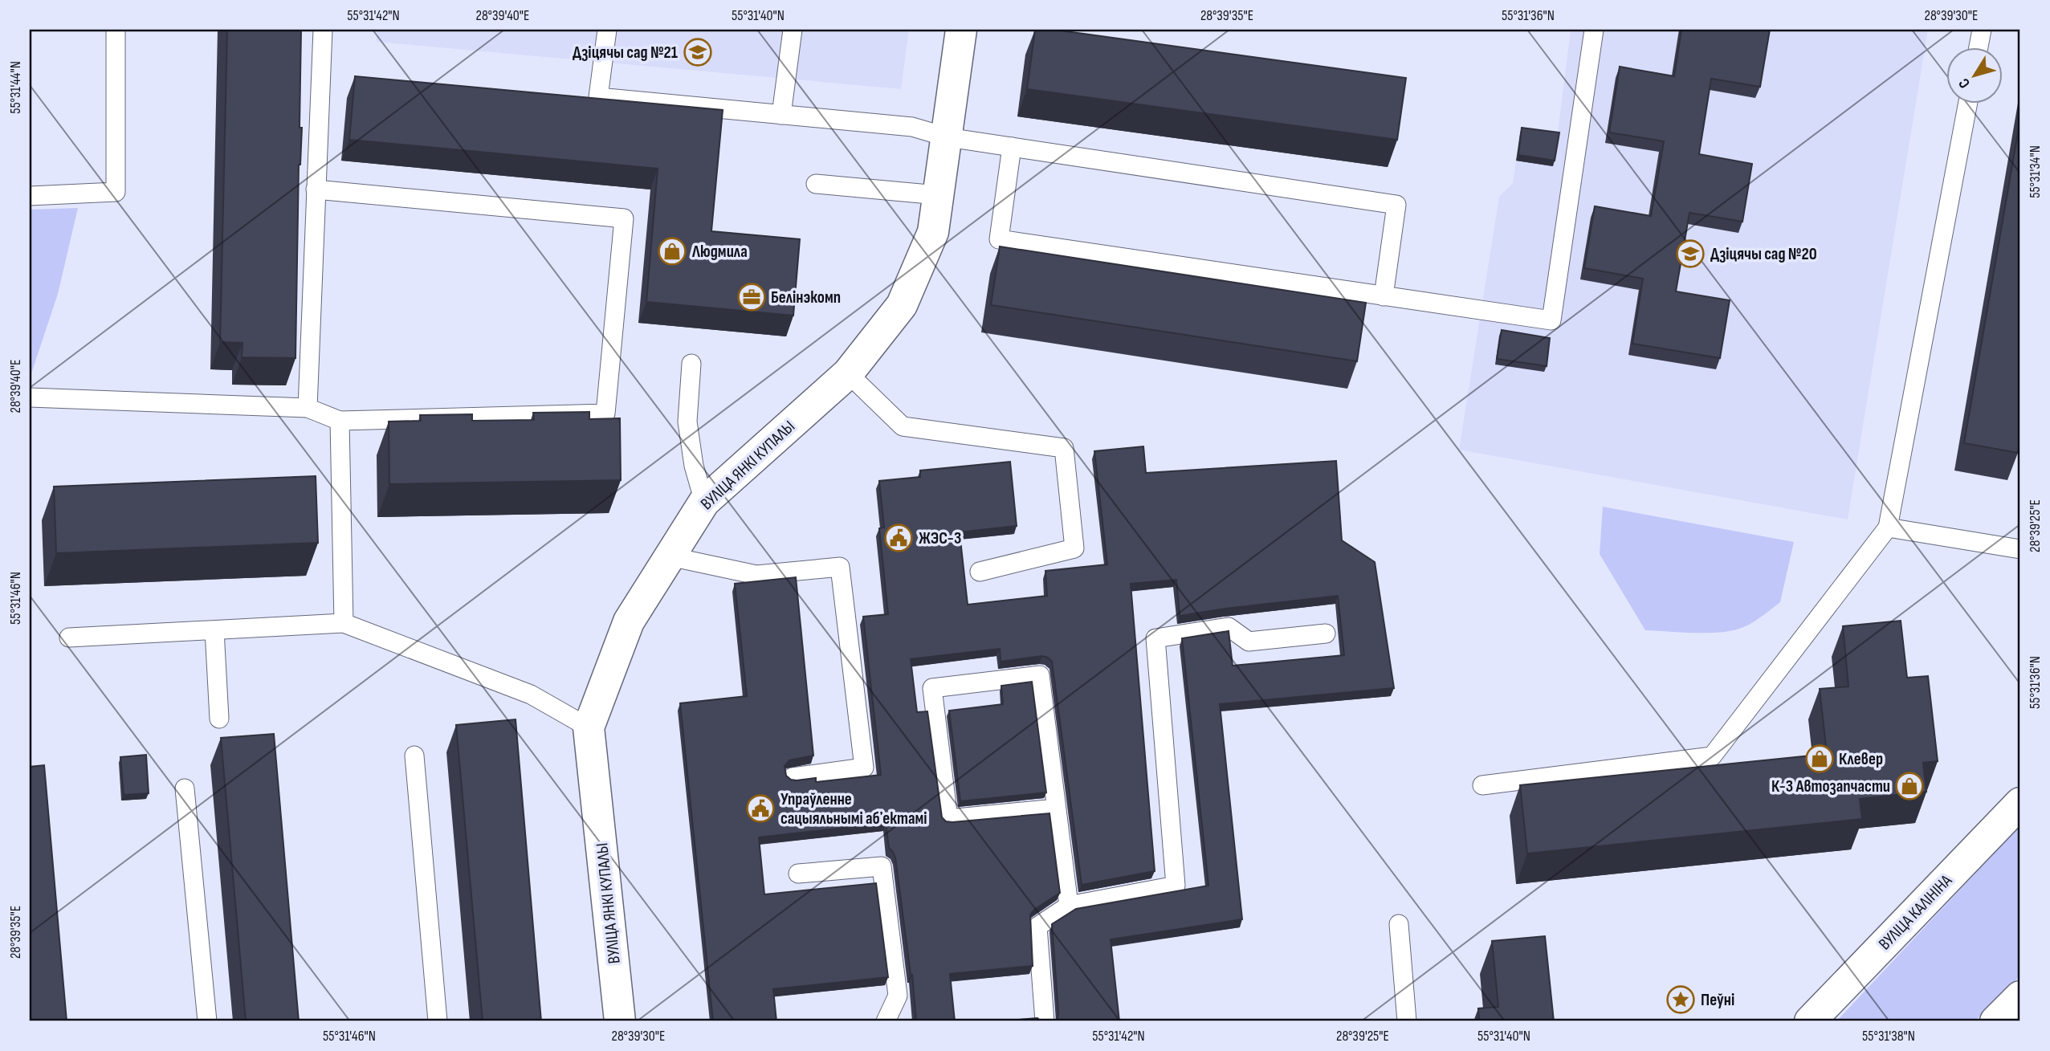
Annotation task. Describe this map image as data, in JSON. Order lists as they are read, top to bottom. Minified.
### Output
{"streets":{"street":["ВУЛІЦА ЯНКІ КУПАЛЫ","ВУЛІЦА КАЛІНІНА"]},"places":{"school or university":["Дзіцячы сад №21","Дзіцячы сад №20"],"shop":["Людмила","Клевер","К-3 Автозапчасти"],"office":["Белінэкомп"],"public building":["ЖЭС-3","Упраўленне сацыяльнымі абʼектамі"],"place":["Пеўні"]},"north":"bottom left","coordinates":["55°31'42\"N","28°39'40\"E","55°31'40\"N","28°39'35\"E","55°31'36\"N","28°39'30\"E","55°31'44\"N","55°31'34\"N","28°39'25\"E","55°31'46\"N","55°31'38\"N"]}
